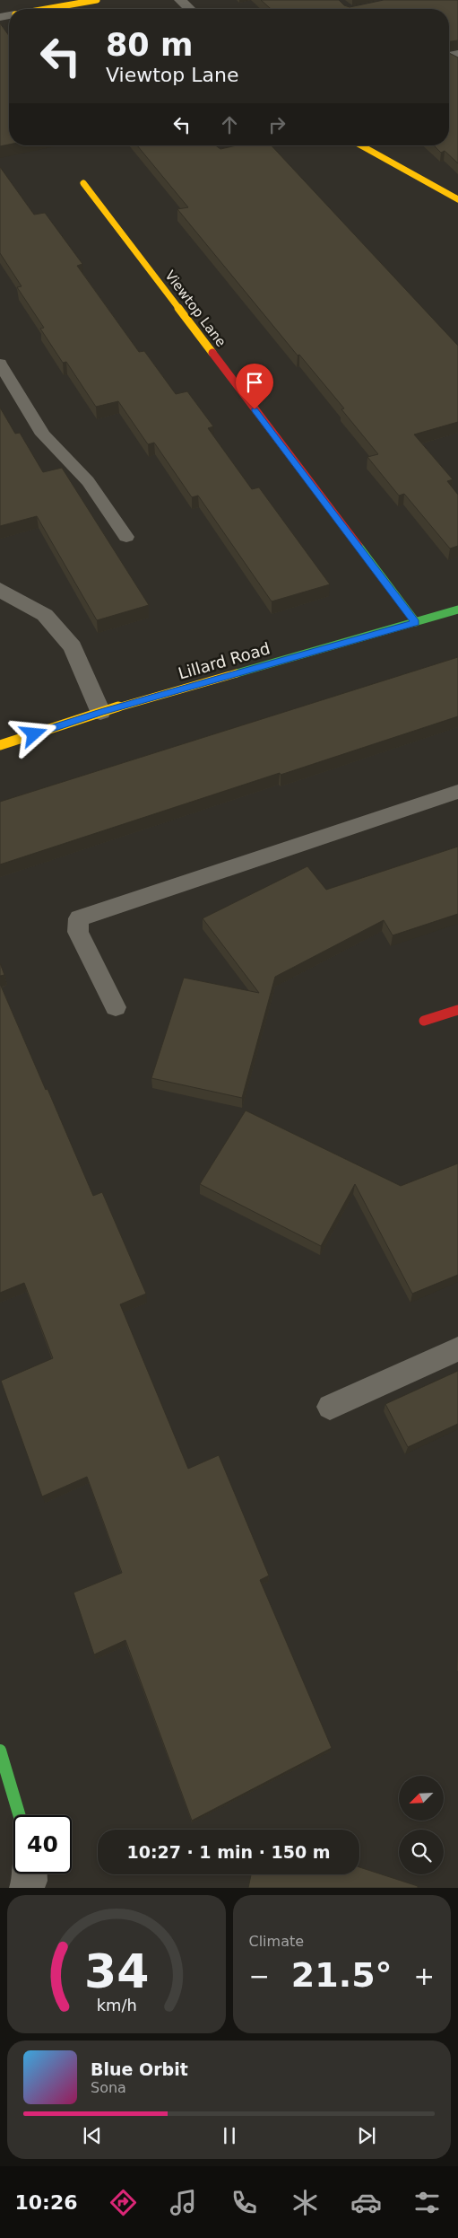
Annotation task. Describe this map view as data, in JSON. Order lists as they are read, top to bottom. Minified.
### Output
{"streets":{"street":["Viewtop Lane","Lillard Road"]},"crossings":[["Viewtop Lane","Lillard Road"]],"north":"bottom left","page":{"turn":["80 m","Viewtop Lane"],"limit":"40","trip":"10:27 · 1 min · 150 m","tile":"Climate","heat":["−","21.5°","+"],"song":["Blue Orbit","Sona"],"tabs":"10:26","gauge":["34","km/h"]}}
